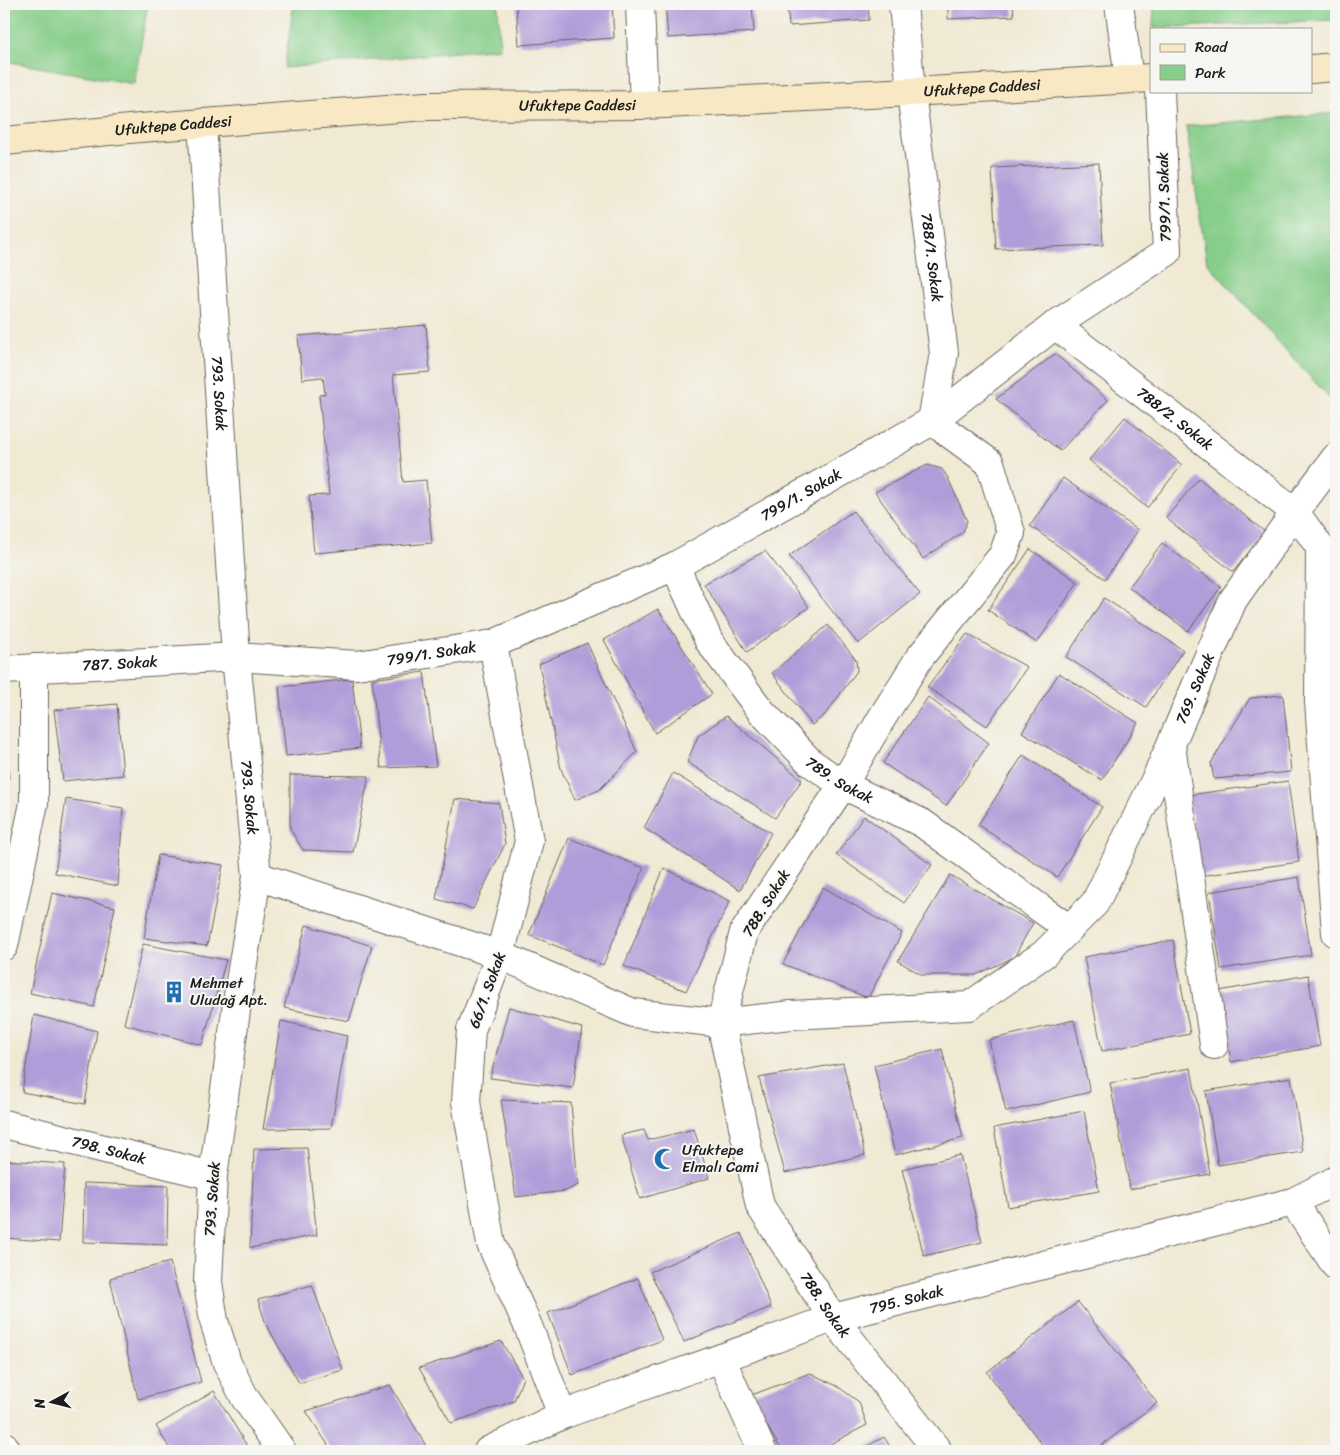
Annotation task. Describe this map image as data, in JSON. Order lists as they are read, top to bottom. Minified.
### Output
{"streets":{"street":["Ufuktepe Caddesi","799/1. Sokak","788/1. Sokak","793. Sokak","788/2. Sokak","787. Sokak","769. Sokak","789. Sokak","788. Sokak","66/1. Sokak","798. Sokak","795. Sokak"]},"crossings":[["Ufuktepe Caddesi","788/1. Sokak"],["Ufuktepe Caddesi","793. Sokak"],["799/1. Sokak","788/1. Sokak"],["799/1. Sokak","793. Sokak"],["799/1. Sokak","788/2. Sokak"],["799/1. Sokak","787. Sokak"],["799/1. Sokak","789. Sokak"],["799/1. Sokak","788. Sokak"],["799/1. Sokak","66/1. Sokak"],["788/1. Sokak","788. Sokak"],["793. Sokak","787. Sokak"],["793. Sokak","769. Sokak"],["793. Sokak","798. Sokak"],["788/2. Sokak","769. Sokak"],["769. Sokak","789. Sokak"],["769. Sokak","788. Sokak"],["769. Sokak","66/1. Sokak"],["789. Sokak","788. Sokak"],["788. Sokak","795. Sokak"],["66/1. Sokak","795. Sokak"]],"places":{"building":["Mehmet Uludağ Apt."],"mosque":["Ufuktepe Elmalı Cami"]},"legend":["Road","Park"],"north":"left"}
